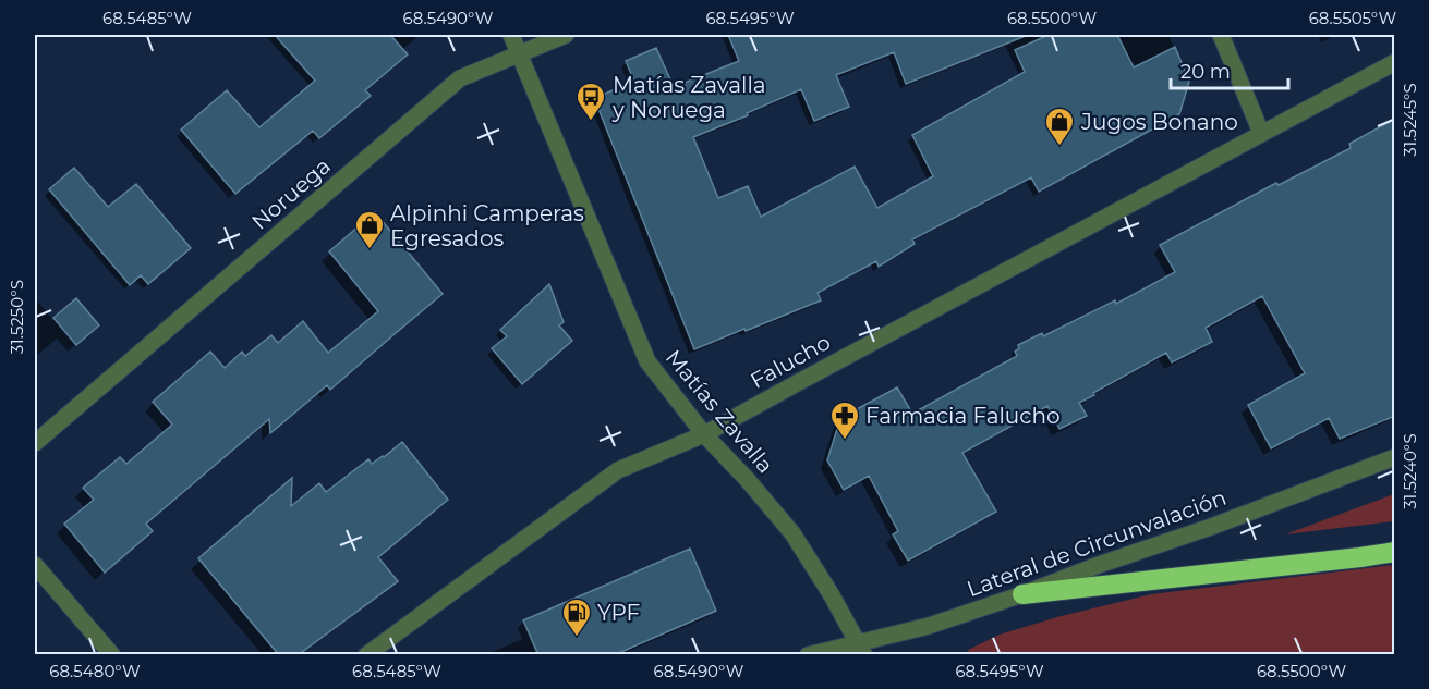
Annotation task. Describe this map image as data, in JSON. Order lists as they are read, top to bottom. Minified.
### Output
{"streets":{"street":["Noruega","Falucho","Matías Zavalla","Lateral de Circunvalación"]},"crossings":[["Noruega","Matías Zavalla"],["Falucho","Matías Zavalla"],["Matías Zavalla","Lateral de Circunvalación"]],"places":{"bus stop":["Matías Zavalla y Noruega"],"shop":["Jugos Bonano","Alpinhi Camperas Egresados"],"pharmacy":["Farmacia Falucho"],"fuel station":["YPF"]},"scale_bar":"20 m","coordinates":["68.5485°W","68.5490°W","68.5495°W","68.5500°W","68.5505°W","31.5245°S","31.5250°S","31.5240°S","68.5480°W"]}
